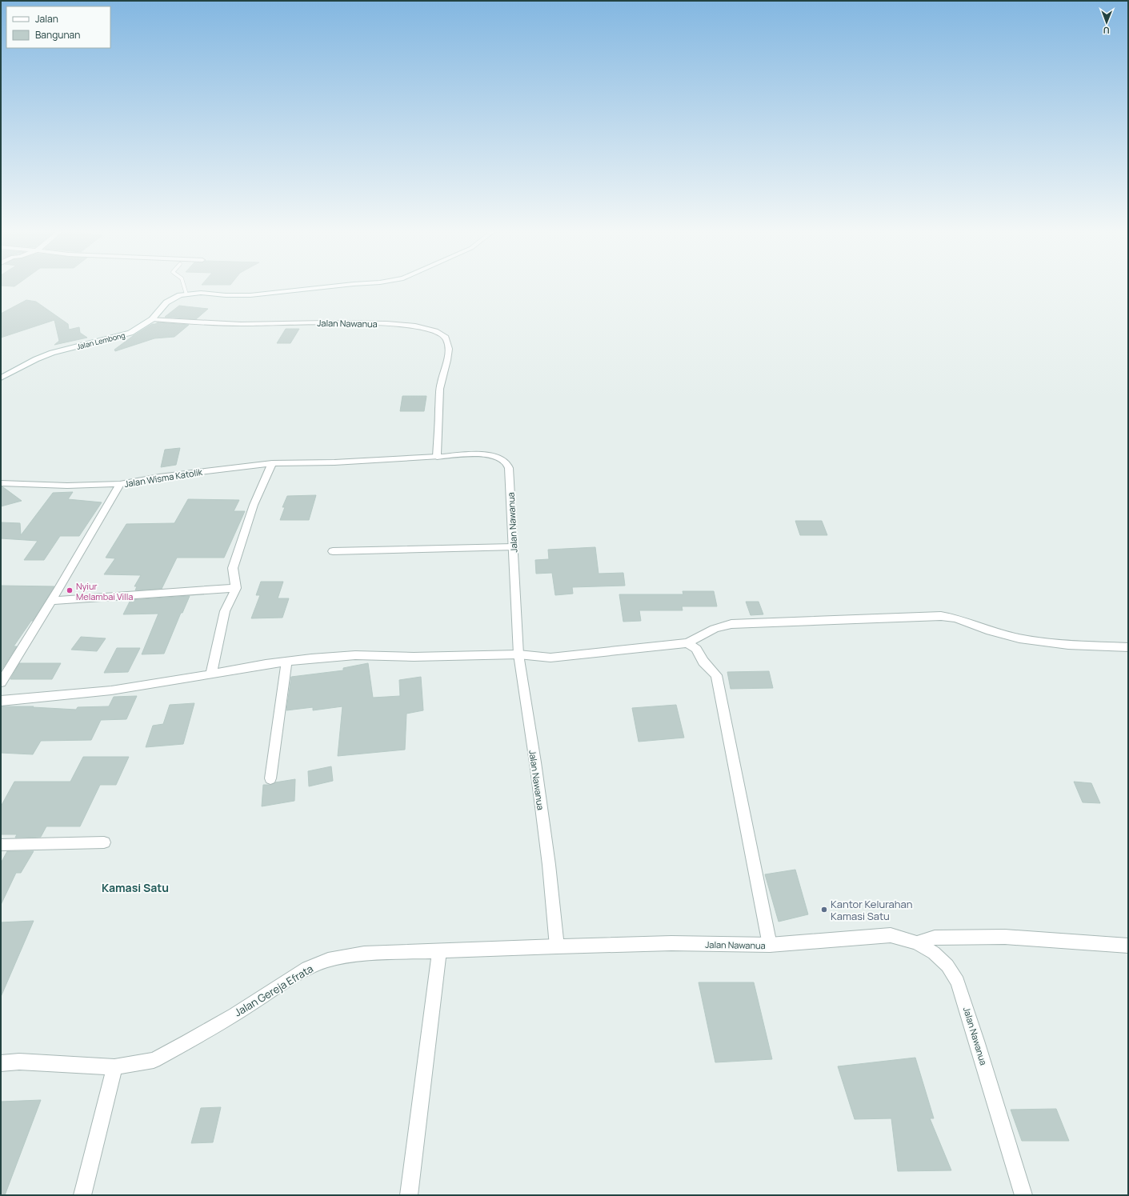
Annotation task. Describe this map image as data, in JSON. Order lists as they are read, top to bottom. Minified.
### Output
{"streets":{"street":["Jalan Nawanua","Jalan Lembong","Jalan Wisma Katolik","Jalan Gereja Efrata"]},"crossings":[["Jalan Nawanua","Jalan Lembong"],["Jalan Nawanua","Jalan Wisma Katolik"],["Jalan Nawanua","Jalan Gereja Efrata"]],"districts":["Kamasi Satu"],"places":["Nyiur Melambai Villa","Kantor Kelurahan Kamasi Satu"],"legend":["Jalan","Bangunan"],"north":"bottom"}
